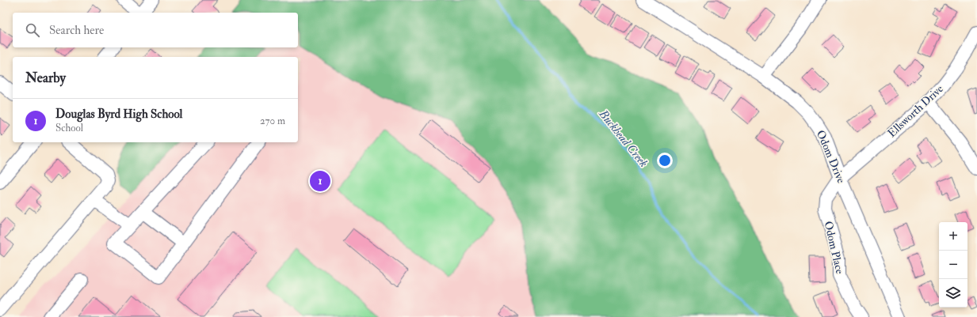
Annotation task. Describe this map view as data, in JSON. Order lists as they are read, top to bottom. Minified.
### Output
{"streets":{"street":["Ellsworth Drive","Odom Drive","Odom Place"]},"crossings":[["Ellsworth Drive","Odom Drive"],["Ellsworth Drive","Odom Place"],["Odom Drive","Odom Place"]],"water":["Buckhead Creek"],"page":{"search":"Search here","heading":"Nearby","list":[{"mark":"1","name":"Douglas Byrd High School","note":"School","value":"270 m"}],"pins":"1","map_buttons":["+","−"]}}
